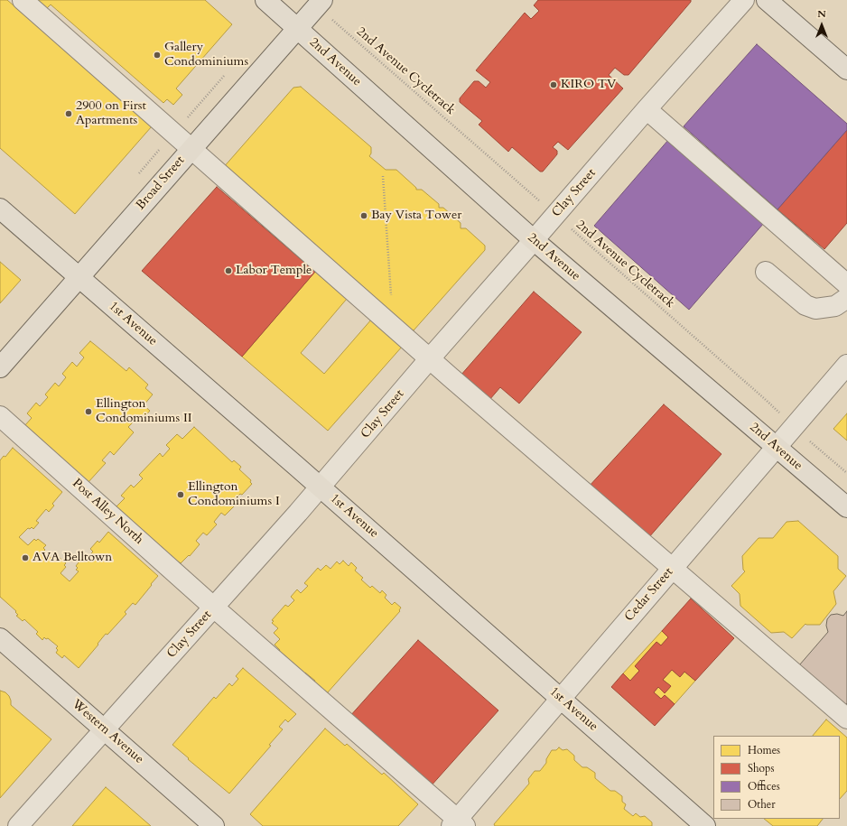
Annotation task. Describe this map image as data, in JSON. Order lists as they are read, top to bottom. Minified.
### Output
{"streets":{"main road":["2nd Avenue","Broad Street","1st Avenue","Western Avenue"],"street":["Clay Street","Post Alley North","Cedar Street"],"path":["2nd Avenue Cycletrack"]},"crossings":[["2nd Avenue","Broad Street"],["2nd Avenue","Clay Street"],["2nd Avenue","Cedar Street"],["2nd Avenue Cycletrack","Broad Street"],["2nd Avenue Cycletrack","Clay Street"],["2nd Avenue Cycletrack","Cedar Street"],["Broad Street","1st Avenue"],["Clay Street","1st Avenue"],["Clay Street","Post Alley North"],["Clay Street","Western Avenue"],["1st Avenue","Cedar Street"],["Post Alley North","Cedar Street"]],"places":["Gallery Condominiums","KIRO TV","2900 on First Apartments","Bay Vista Tower","Labor Temple","Ellington Condominiums II","Ellington Condominiums I","AVA Belltown"],"legend":["Homes","Shops","Offices","Other"],"north":"top"}
